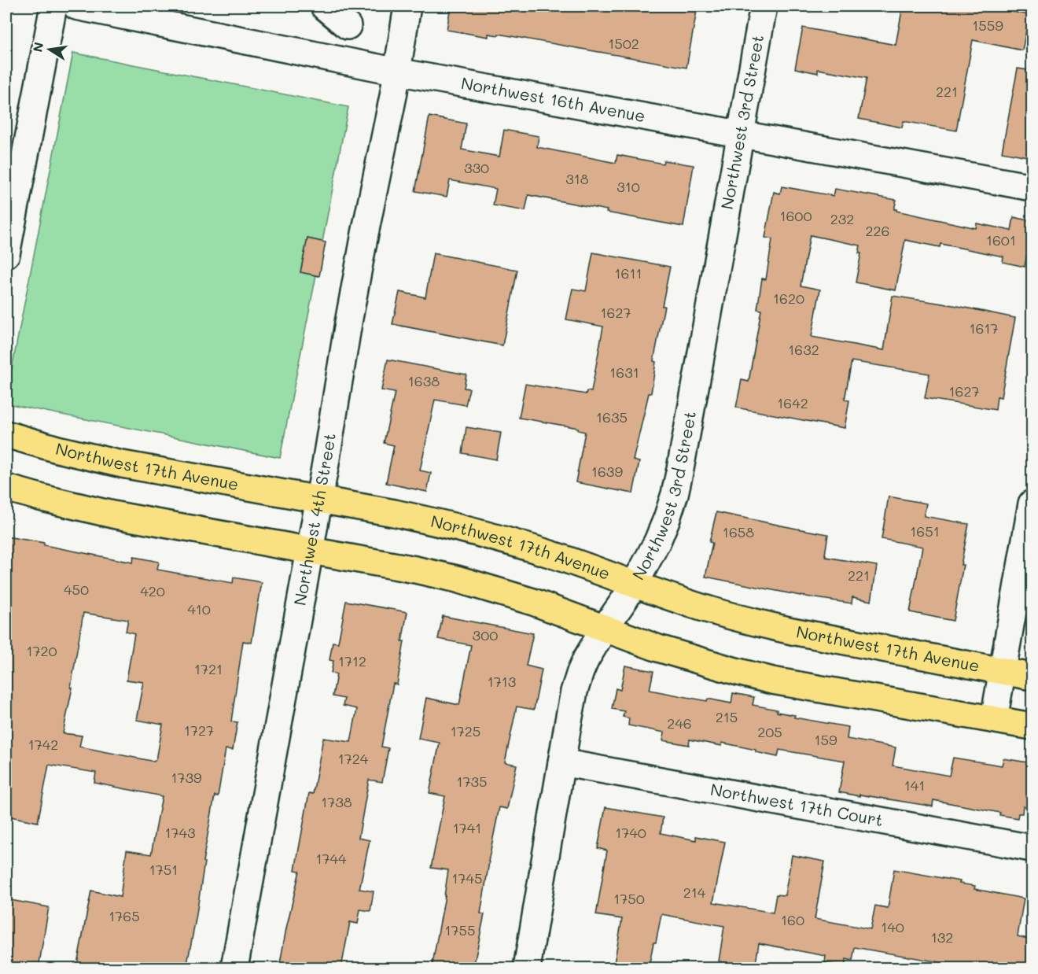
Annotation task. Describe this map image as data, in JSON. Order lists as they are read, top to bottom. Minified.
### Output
{"streets":{"main road":["Northwest 17th Avenue"],"street":["Northwest 16th Avenue","Northwest 3rd Street","Northwest 4th Street","Northwest 17th Court"]},"crossings":[["Northwest 16th Avenue","Northwest 3rd Street"],["Northwest 16th Avenue","Northwest 4th Street"],["Northwest 3rd Street","Northwest 17th Avenue"],["Northwest 3rd Street","Northwest 17th Court"],["Northwest 17th Avenue","Northwest 4th Street"]],"house_numbers":["1559","1502","221","330","318","310","1600","232","226","1601","1611","1620","1627","1617","1632","1631","1638","1627","1642","1635","1639","1651","1658","221","450","420","410","300","1720","1712","1721","1713","215","246","1727","1725","205","159","1742","1724","1739","1735","141","1738","1741","1743","1740","1744","1751","1745","214","1750","1765","160","140","1755","132"],"north":"left"}
